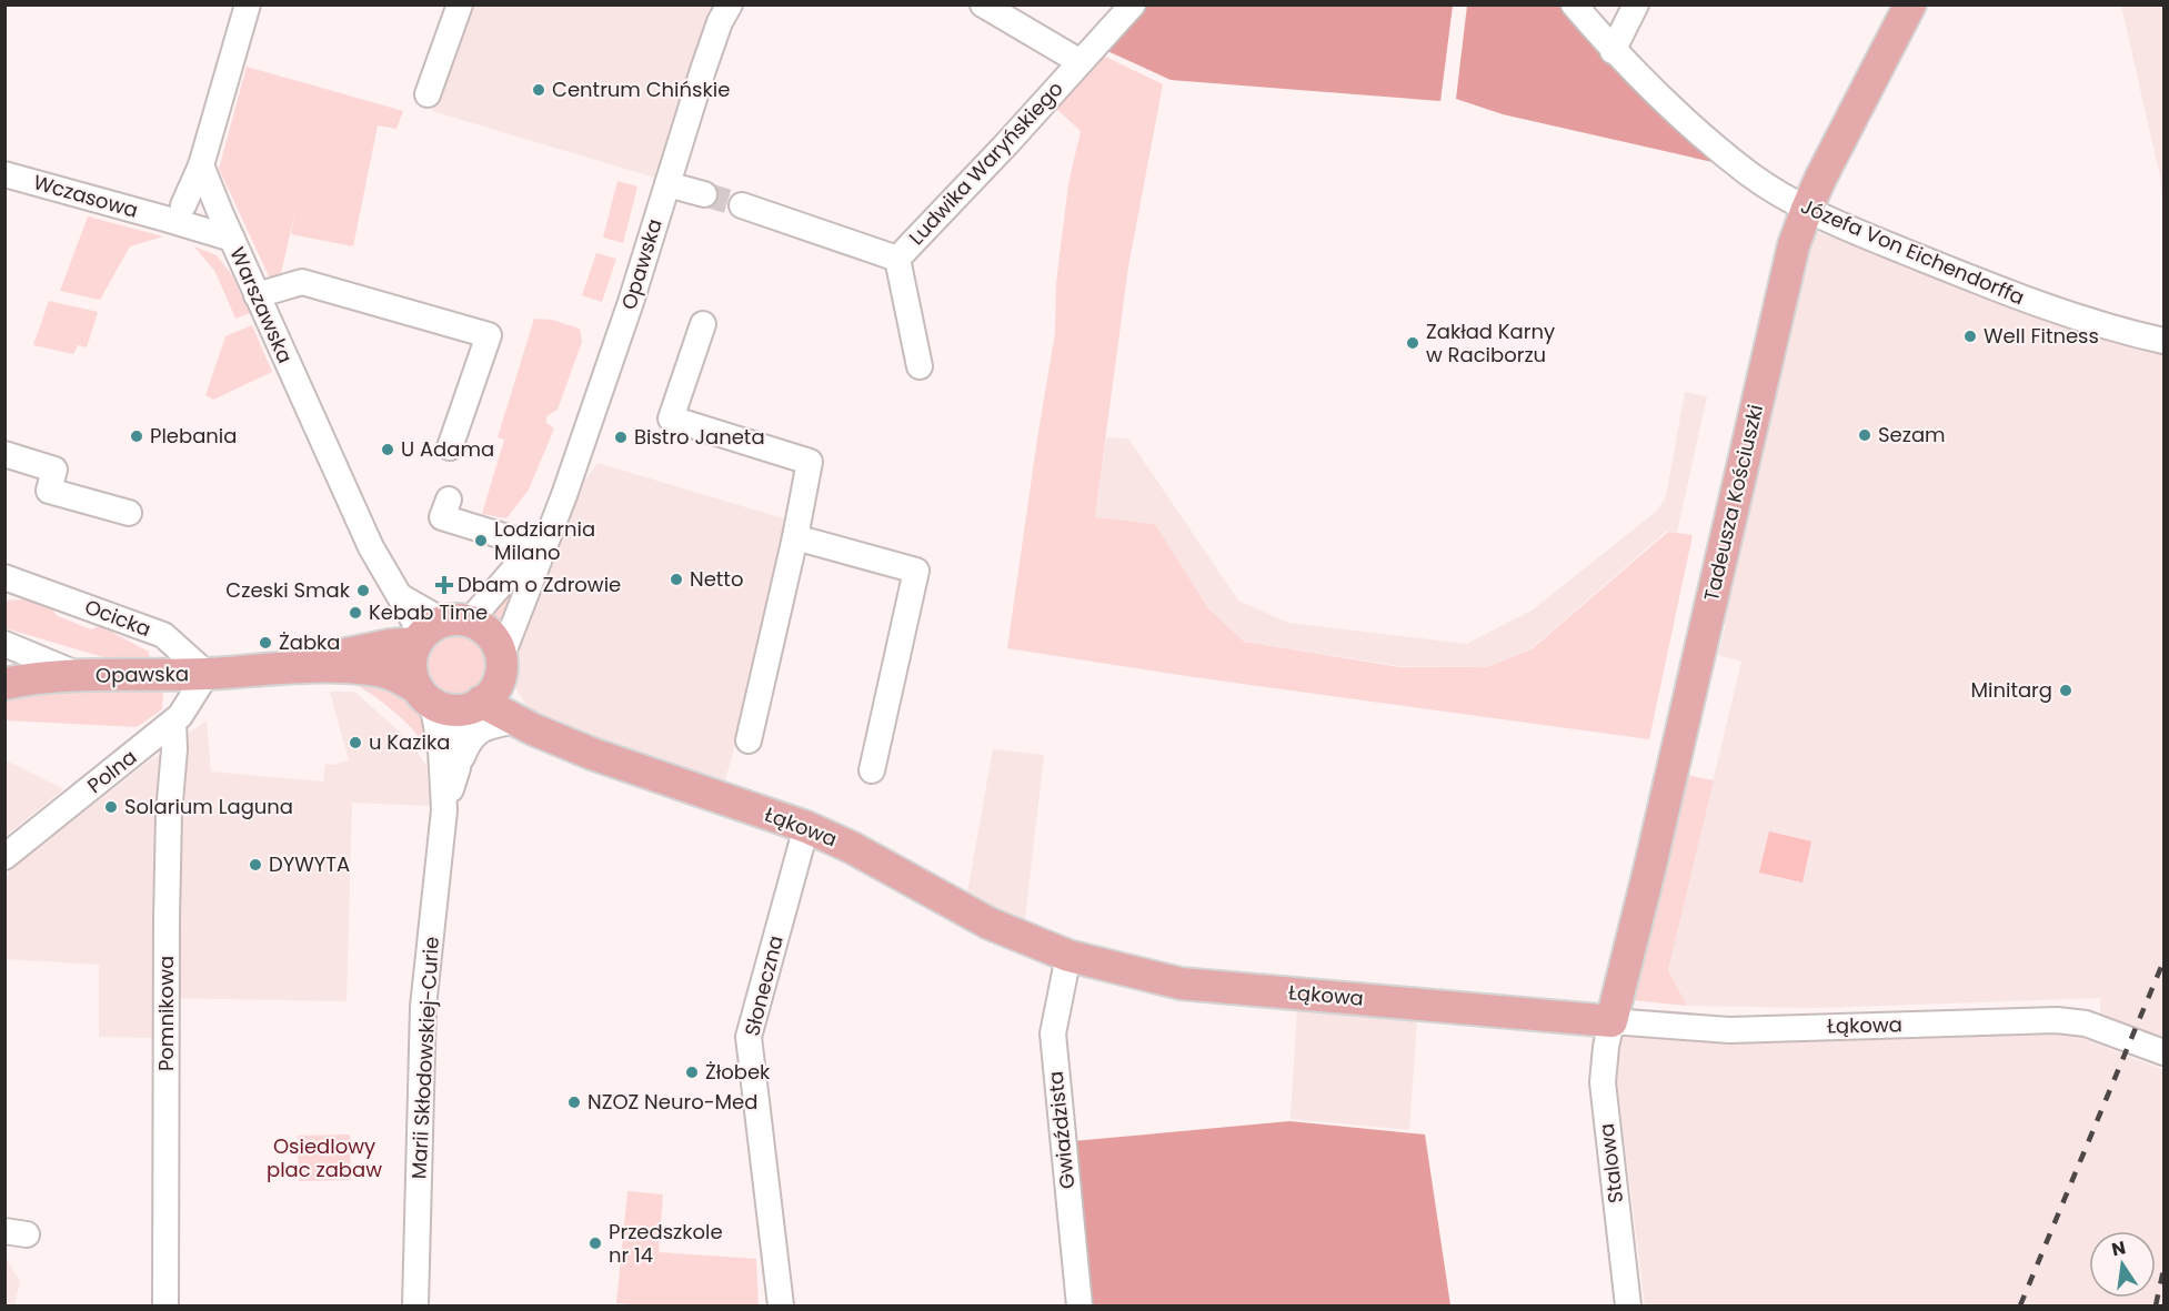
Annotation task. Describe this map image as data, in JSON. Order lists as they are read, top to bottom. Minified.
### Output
{"streets":{"main road":["Opawska","Tadeusza Kościuszki","Łąkowa"],"street":["Ludwika Waryńskiego","Wczasowa","Józefa Von Eichendorffa","Warszawska","Ocicka","Polna","Słoneczna","Pomnikowa","Marii Skłodowskiej-Curie","Gwiaździsta","Stalowa"]},"crossings":[["Wczasowa","Warszawska"],["Józefa Von Eichendorffa","Tadeusza Kościuszki"],["Opawska","Ocicka"],["Opawska","Polna"],["Opawska","Marii Skłodowskiej-Curie"],["Tadeusza Kościuszki","Łąkowa"],["Tadeusza Kościuszki","Stalowa"],["Ocicka","Polna"],["Polna","Pomnikowa"],["Łąkowa","Słoneczna"],["Łąkowa","Marii Skłodowskiej-Curie"],["Łąkowa","Gwiaździsta"],["Łąkowa","Stalowa"]],"parks":["Osiedlowy plac zabaw"],"places":{"other":["Centrum Chińskie","Well Fitness","Zakład Karny w Raciborzu","Sezam","Plebania","Bistro Janeta","U Adama","Lodziarnia Milano","Netto","Czeski Smak","Kebab Time","Żabka","Minitarg","u Kazika","Solarium Laguna","DYWYTA","Żłobek","NZOZ Neuro-Med","Przedszkole nr 14"],"health":["Dbam o Zdrowie"]},"north":"top"}
